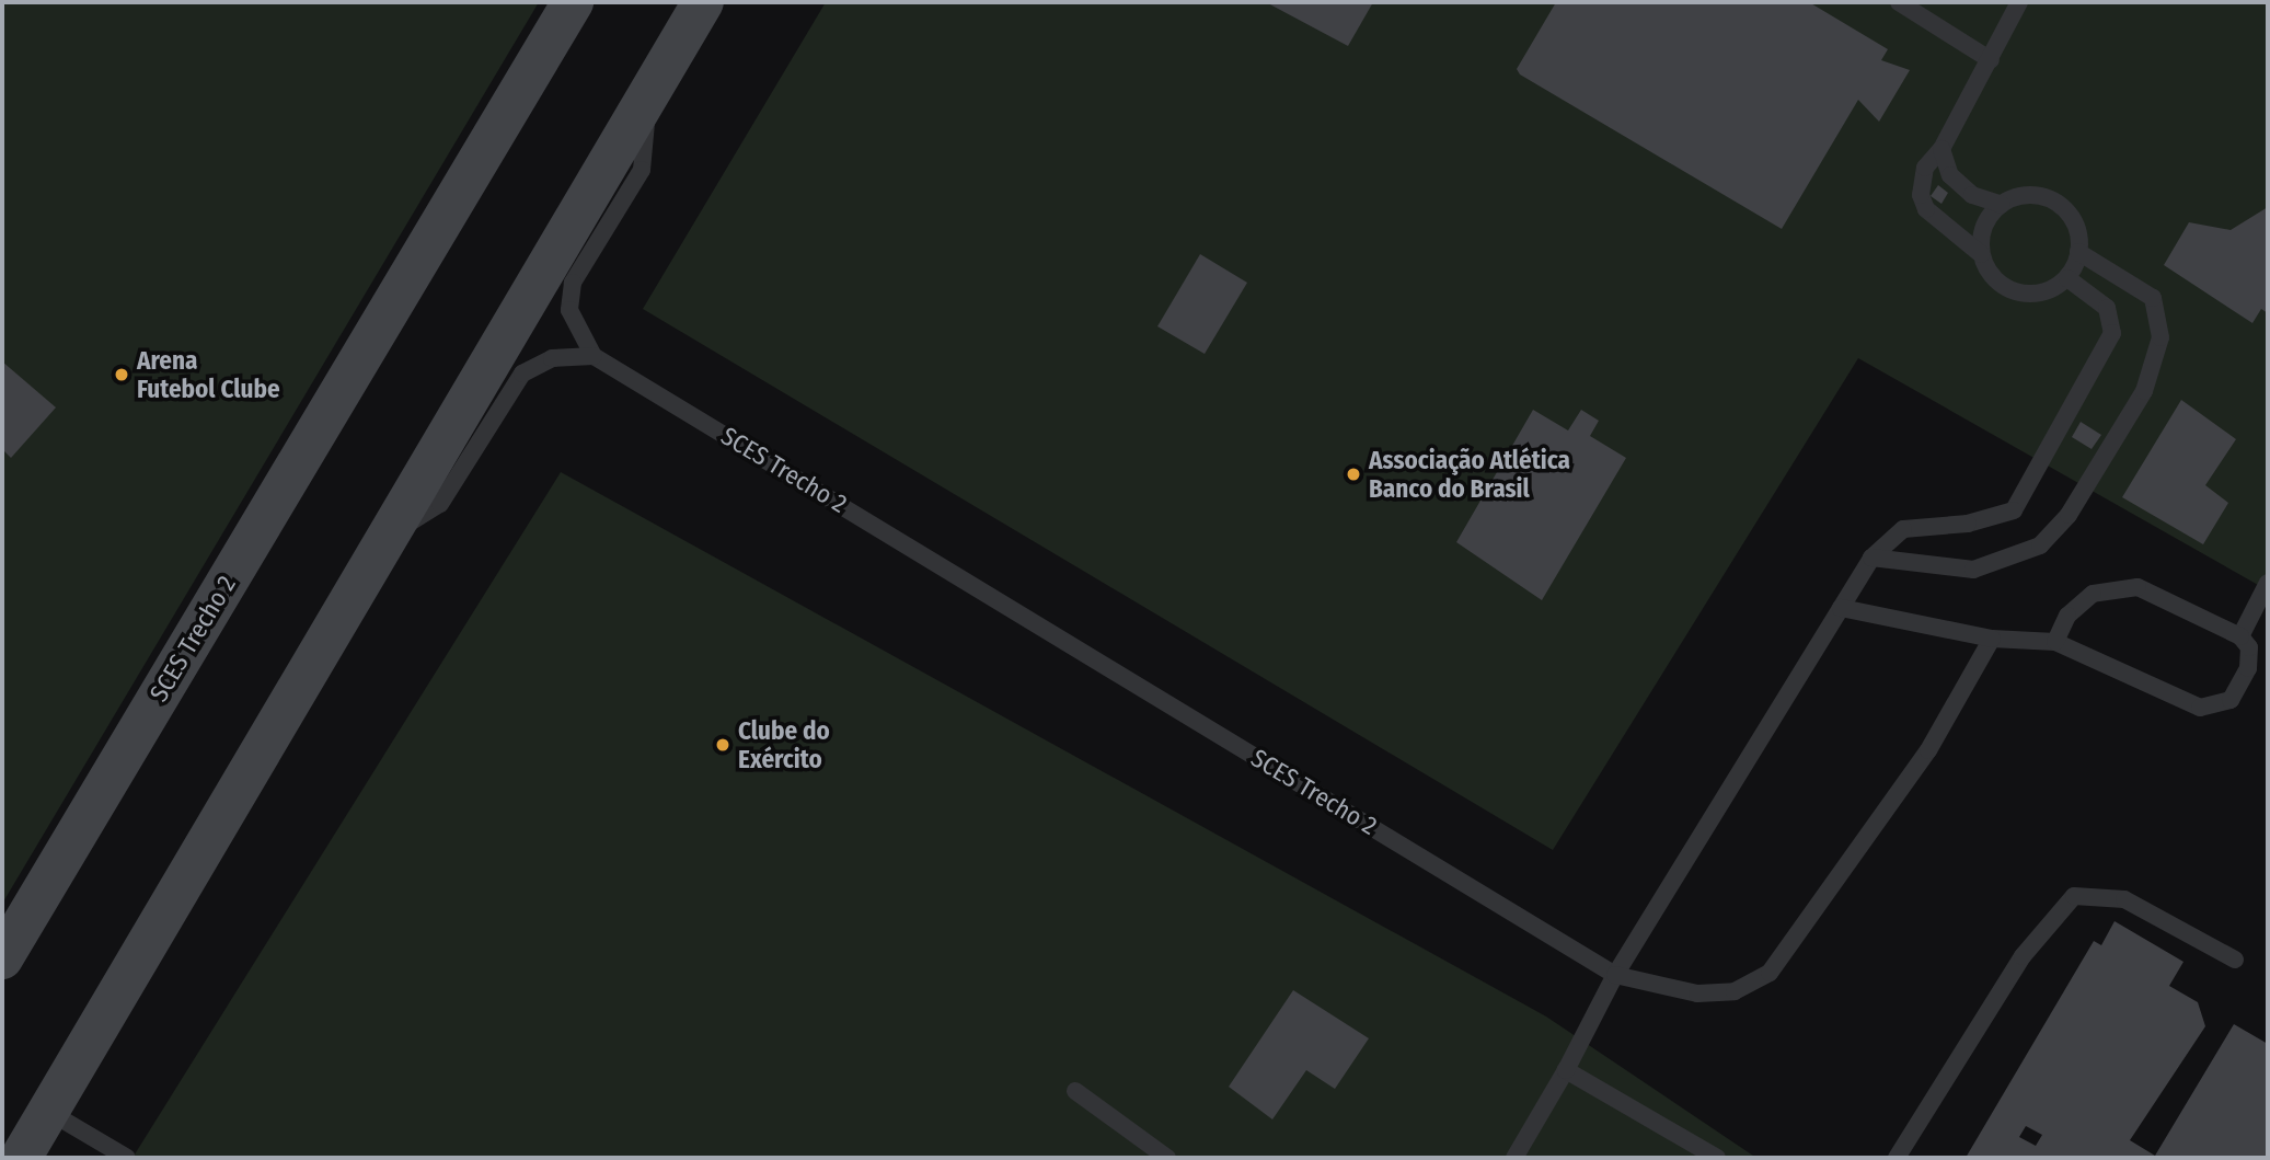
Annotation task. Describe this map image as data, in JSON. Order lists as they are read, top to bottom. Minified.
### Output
{"streets":{"main road":["SCES Trecho 2"]},"places":["Arena Futebol Clube","Associação Atlética Banco do Brasil","Clube do Exército"]}
